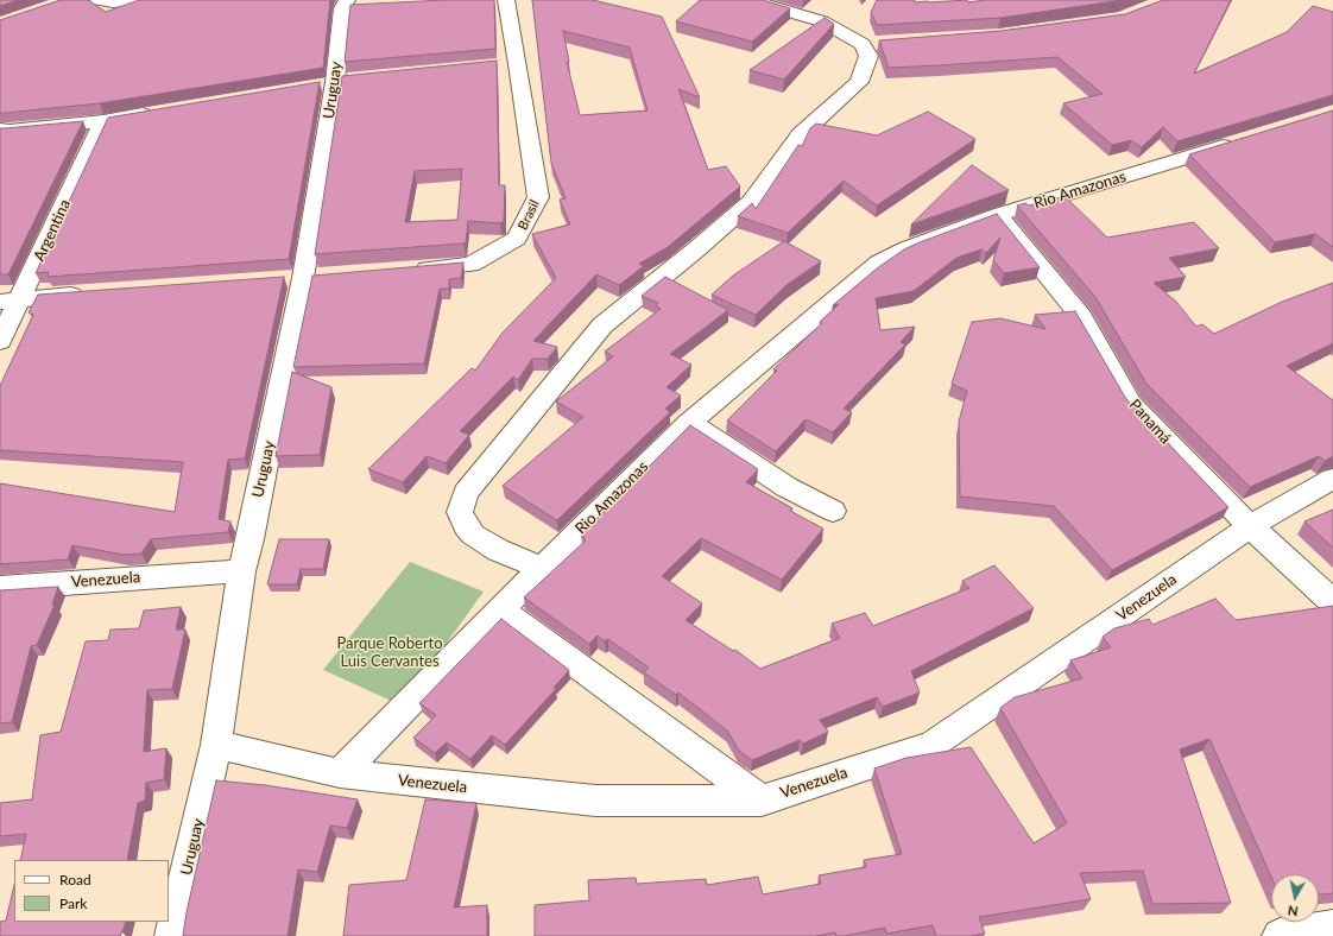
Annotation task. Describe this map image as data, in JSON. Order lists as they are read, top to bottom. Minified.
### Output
{"streets":{"street":["Uruguay","Rio Amazonas","Brasil","Argentina","Panamá","Venezuela"]},"crossings":[["Uruguay","Venezuela"],["Rio Amazonas","Panamá"],["Rio Amazonas","Venezuela"],["Panamá","Venezuela"]],"parks":["Parque Roberto Luis Cervantes"],"legend":["Road","Park"],"north":"bottom"}
